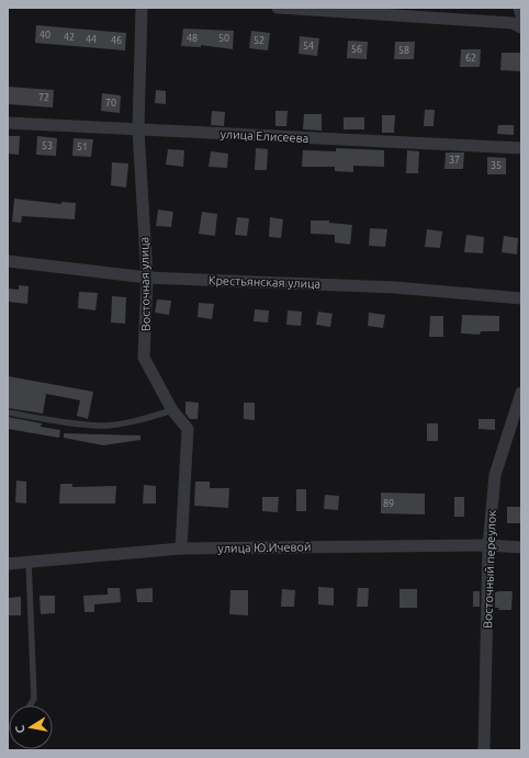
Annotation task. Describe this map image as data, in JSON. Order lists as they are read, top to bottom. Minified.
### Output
{"streets":{"street":["улица Елисеева","Крестьянская улица","Восточная улица","улица Ю.Ичевой","Восточный переулок"]},"crossings":[["улица Елисеева","Восточная улица"],["Крестьянская улица","Восточная улица"],["Восточная улица","улица Ю.Ичевой"],["улица Ю.Ичевой","Восточный переулок"]],"house_numbers":["40","42","48","50","44","46","52","54","56","58","62","72","70","53","51","37","35","89"],"north":"left"}
